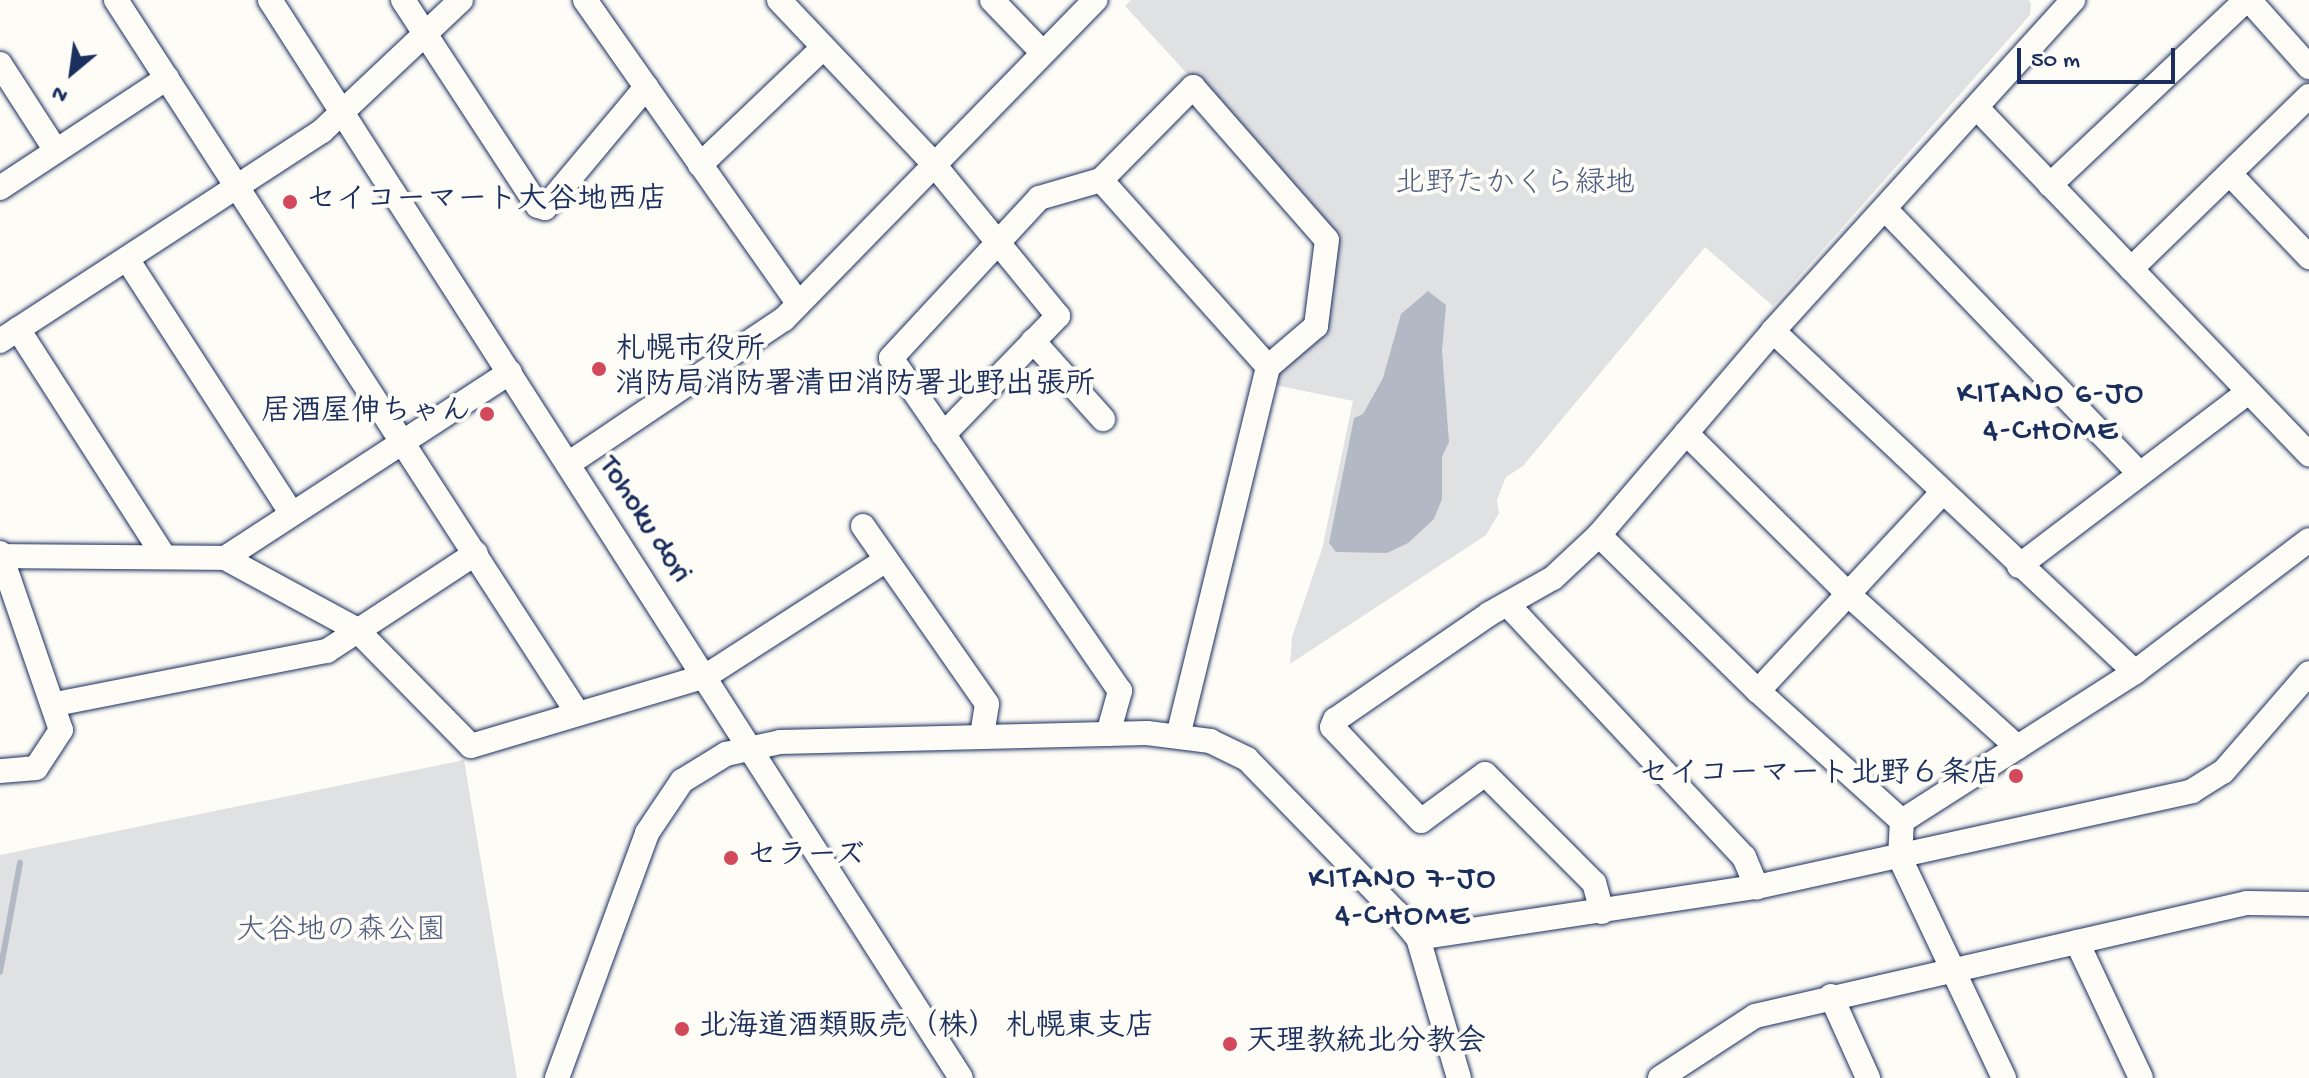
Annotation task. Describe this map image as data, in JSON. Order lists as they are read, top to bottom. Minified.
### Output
{"streets":{"street":["Tohoku dori"]},"districts":["KITANO 6-JO 4-CHOME","KITANO 7-JO 4-CHOME"],"parks":["北野たかくら緑地","大谷地の森公園"],"places":["セイコーマート大谷地西店","札幌市役所 消防局消防署清田消防署北野出張所","居酒屋伸ちゃん","セイコーマート北野６条店","セラーズ","北海道酒類販売（株） 札幌東支店","天理教統北分教会"],"scale_bar":"50 m","north":"bottom left"}
